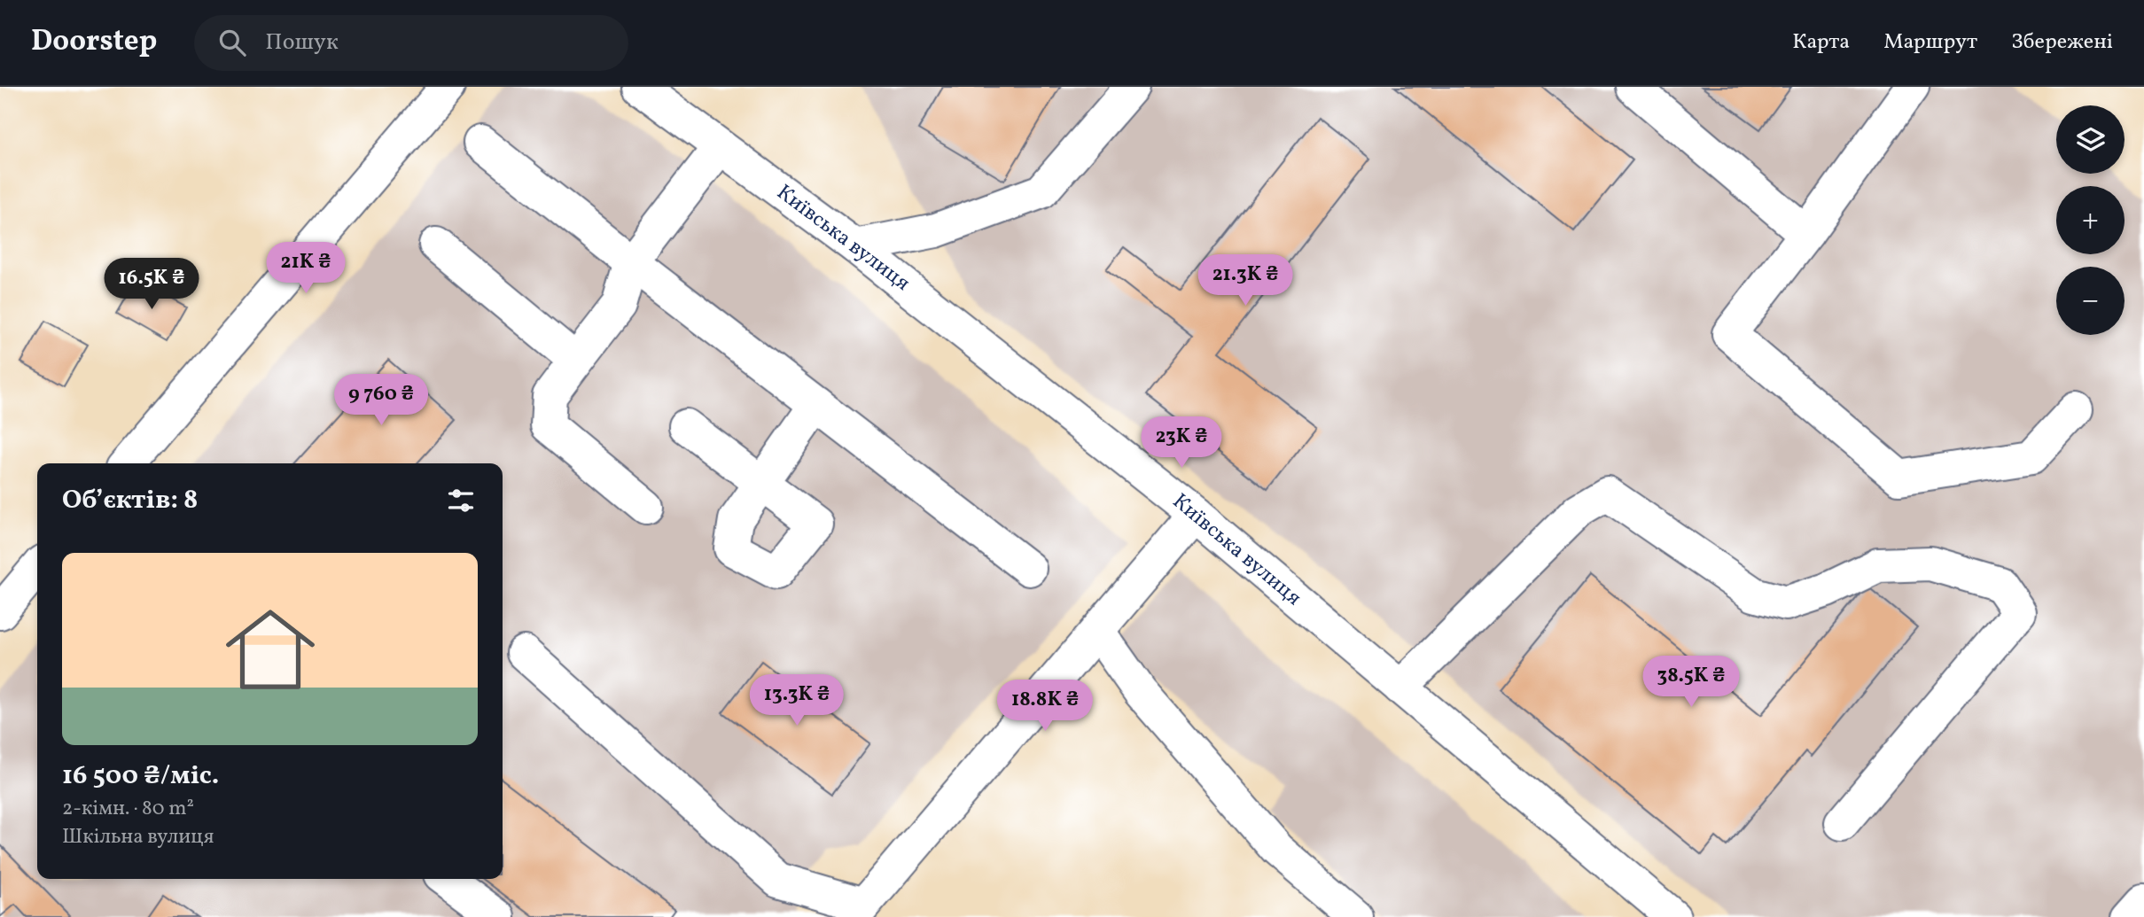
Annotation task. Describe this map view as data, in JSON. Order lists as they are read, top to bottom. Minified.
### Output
{"streets":{"street":["Київська вулиця"]},"page":{"header":"Doorstep","search":"Пошук","nav":["Карта","Маршрут","Збережені"],"map_buttons":["+","−"],"price":["21K ₴","21.3K ₴","16.5K ₴","9 760 ₴","23K ₴","38.5K ₴","13.3K ₴","18.8K ₴"],"heading":"Об’єктів: 8","list":[{"name":"16 500 ₴/міс.","note":"2-кімн. · 80 m² · Шкільна вулиця"}]}}
